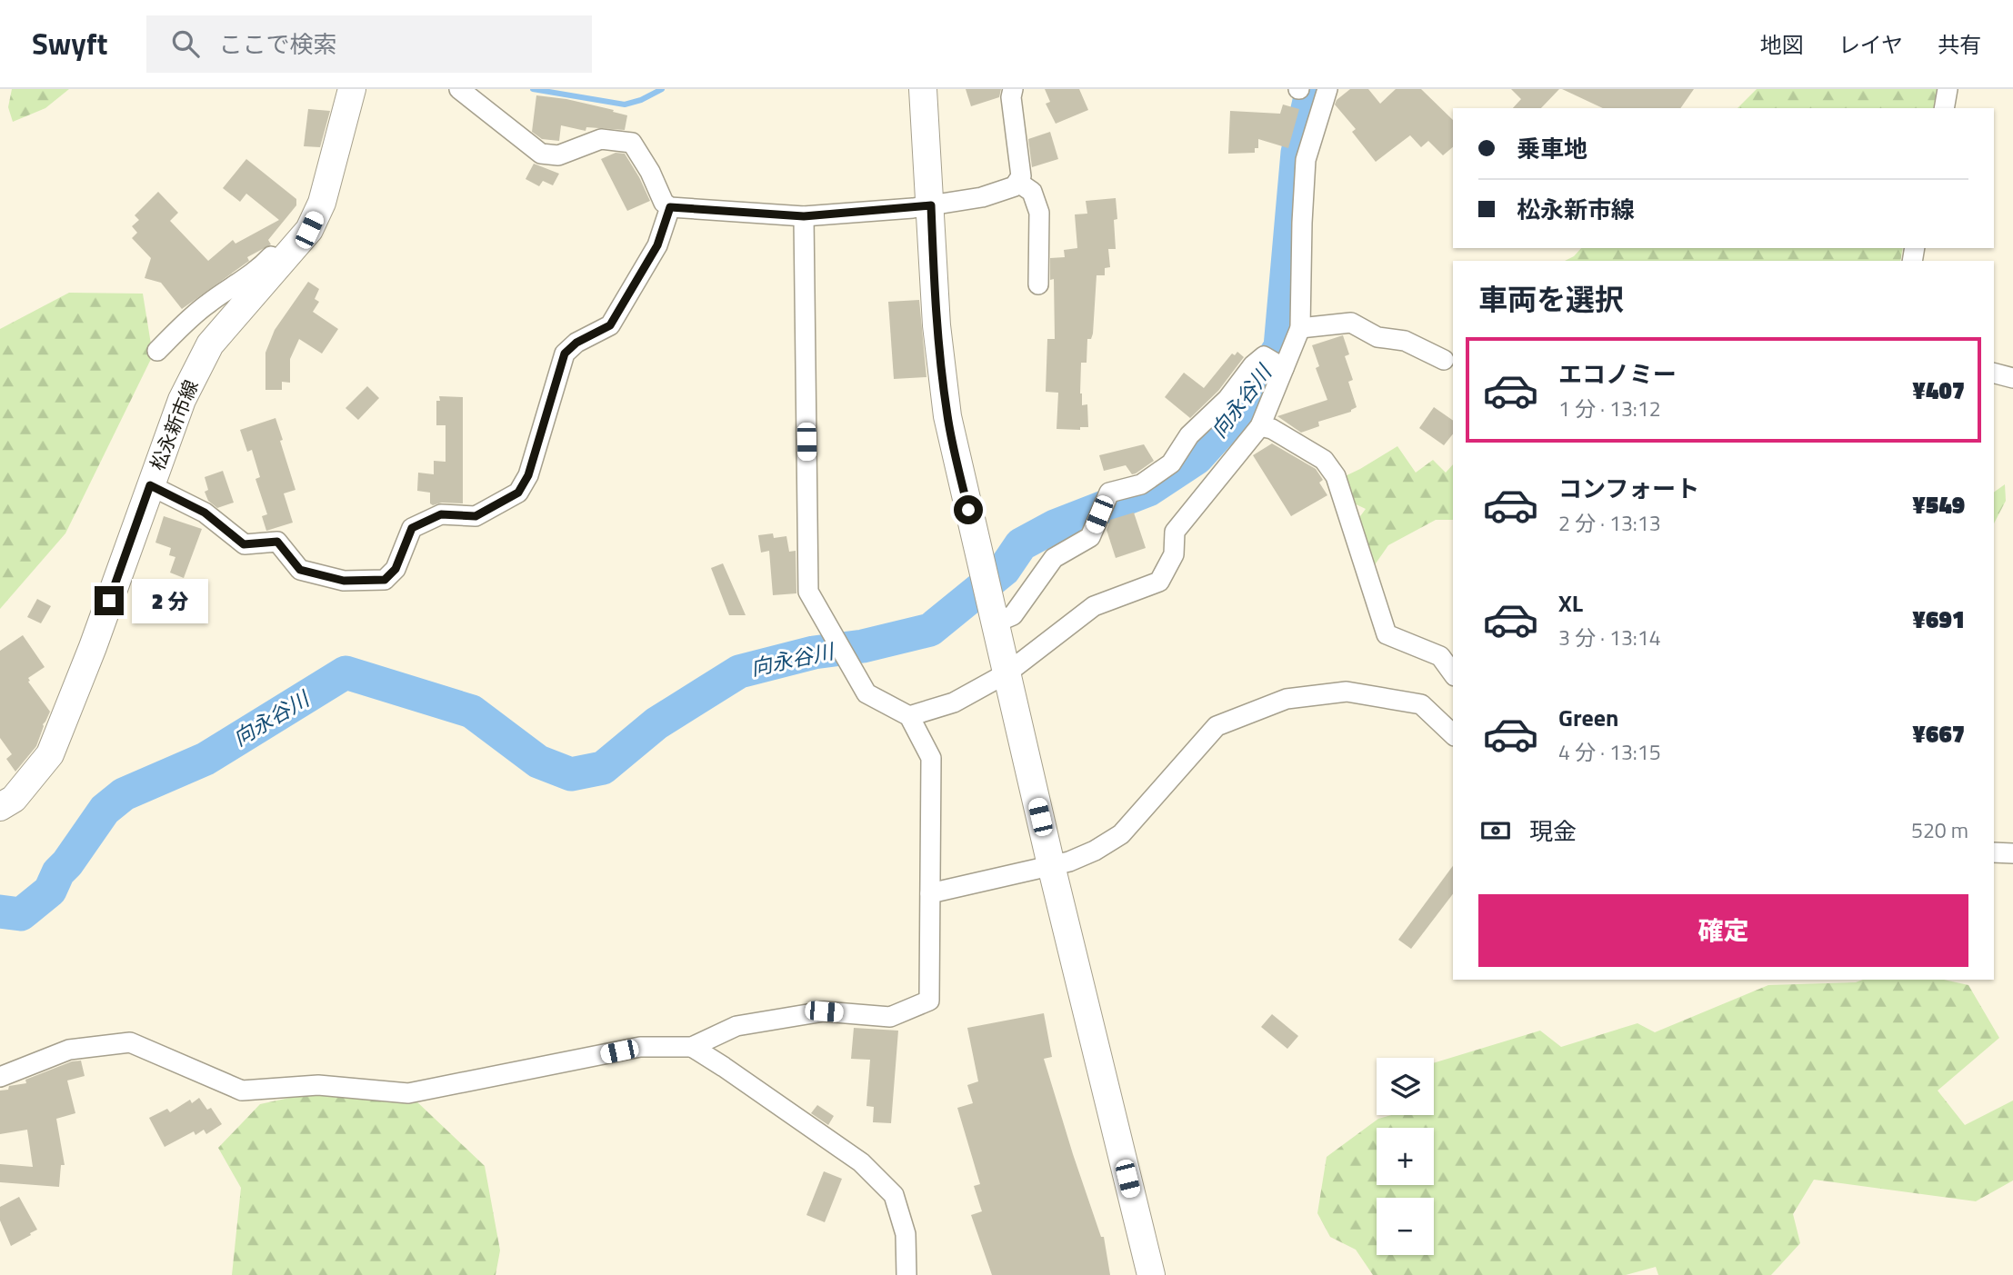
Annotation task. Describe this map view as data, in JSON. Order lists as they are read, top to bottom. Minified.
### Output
{"streets":{"street":["松永新市線"]},"water":["向永谷川"],"page":{"header":"Swyft","search":"ここで検索","nav":["地図","レイヤ","共有"],"banner":["乗車地","松永新市線"],"heading":"車両を選択","list":[{"name":"エコノミー","note":"1 分 · 13:12","value":"¥407"},{"name":"コンフォート","note":"2 分 · 13:13","value":"¥549"},{"name":"XL","note":"3 分 · 13:14","value":"¥691"},{"name":"Green","note":"4 分 · 13:15","value":"¥667"}],"bubble":"2 分","pay":["現金","520 m"],"buttons":"確定","map_buttons":["+","−"]}}
